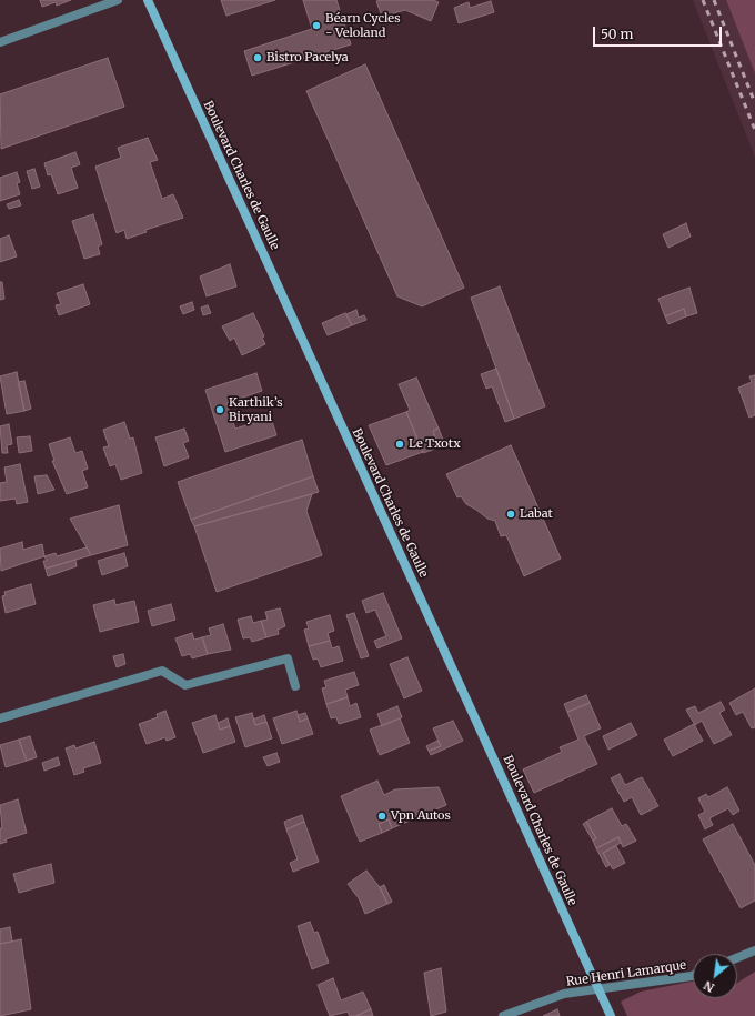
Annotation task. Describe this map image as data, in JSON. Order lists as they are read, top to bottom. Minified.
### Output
{"streets":{"main road":["Boulevard Charles de Gaulle"],"street":["Rue Henri Lamarque"]},"crossings":[["Boulevard Charles de Gaulle","Rue Henri Lamarque"]],"places":["Béarn Cycles - Veloland","Bistro Pacelya","Karthik’s Biryani","Le Txotx","Labat","Vpn Autos"],"scale_bar":"50 m","north":"bottom left"}
